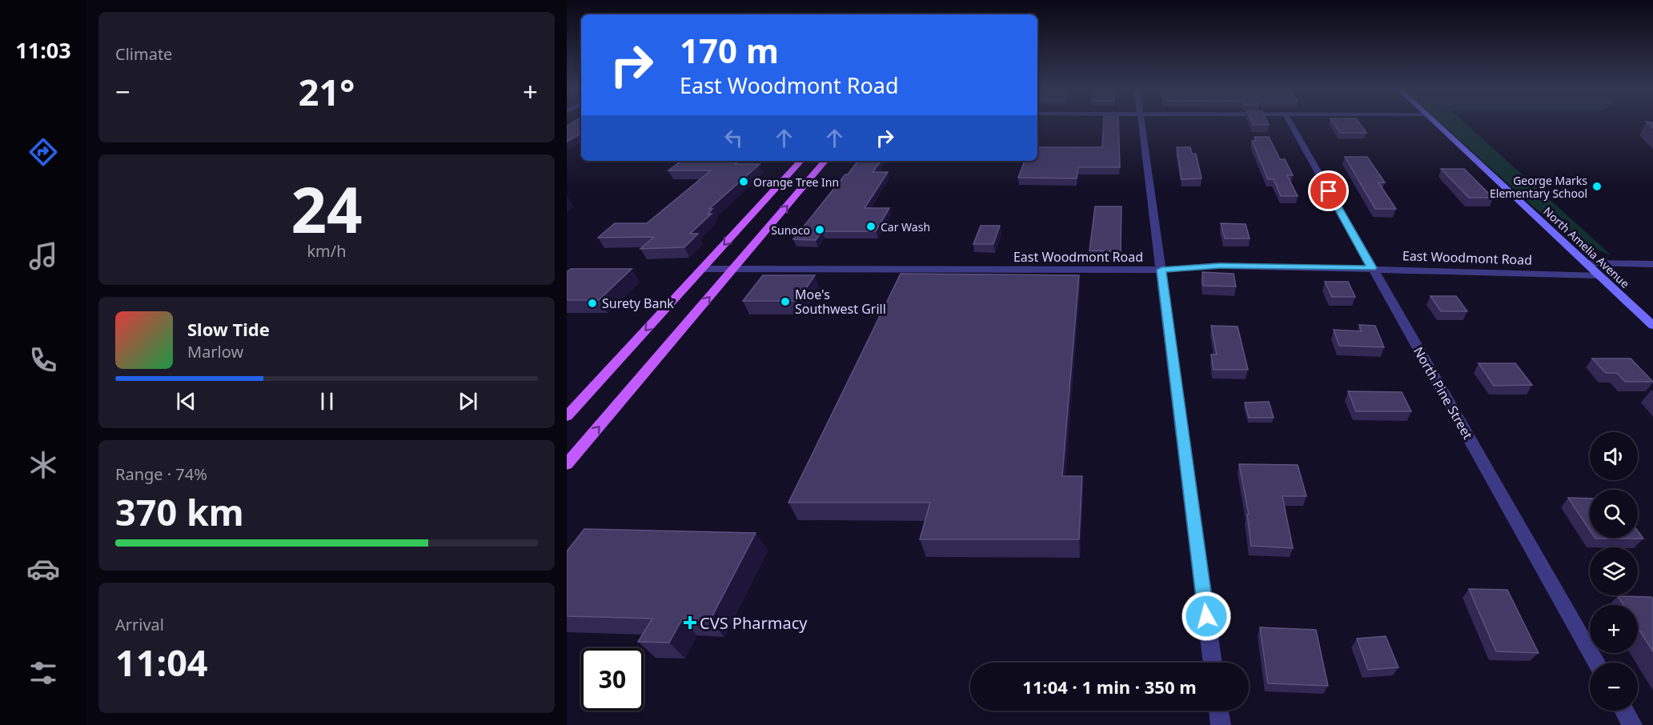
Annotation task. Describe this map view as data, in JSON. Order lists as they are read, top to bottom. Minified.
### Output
{"streets":{"main road":["North Amelia Avenue"],"street":["East Woodmont Road","North Pine Street"]},"crossings":[["North Amelia Avenue","East Woodmont Road"],["East Woodmont Road","North Pine Street"]],"places":{"other":["Orange Tree Inn","George Marks Elementary School","Car Wash","Sunoco","Moe's Southwest Grill","Surety Bank"],"health":["CVS Pharmacy"]},"page":{"tabs":"11:03","tile":["Climate",["24","km/h"],["Range · 74%","370 km"],["Arrival","11:04"]],"turn":["170 m","East Woodmont Road"],"heat":["−","21°","+"],"song":["Slow Tide","Marlow"],"map_buttons":["+","−"],"limit":"30","trip":"11:04 · 1 min · 350 m"}}
